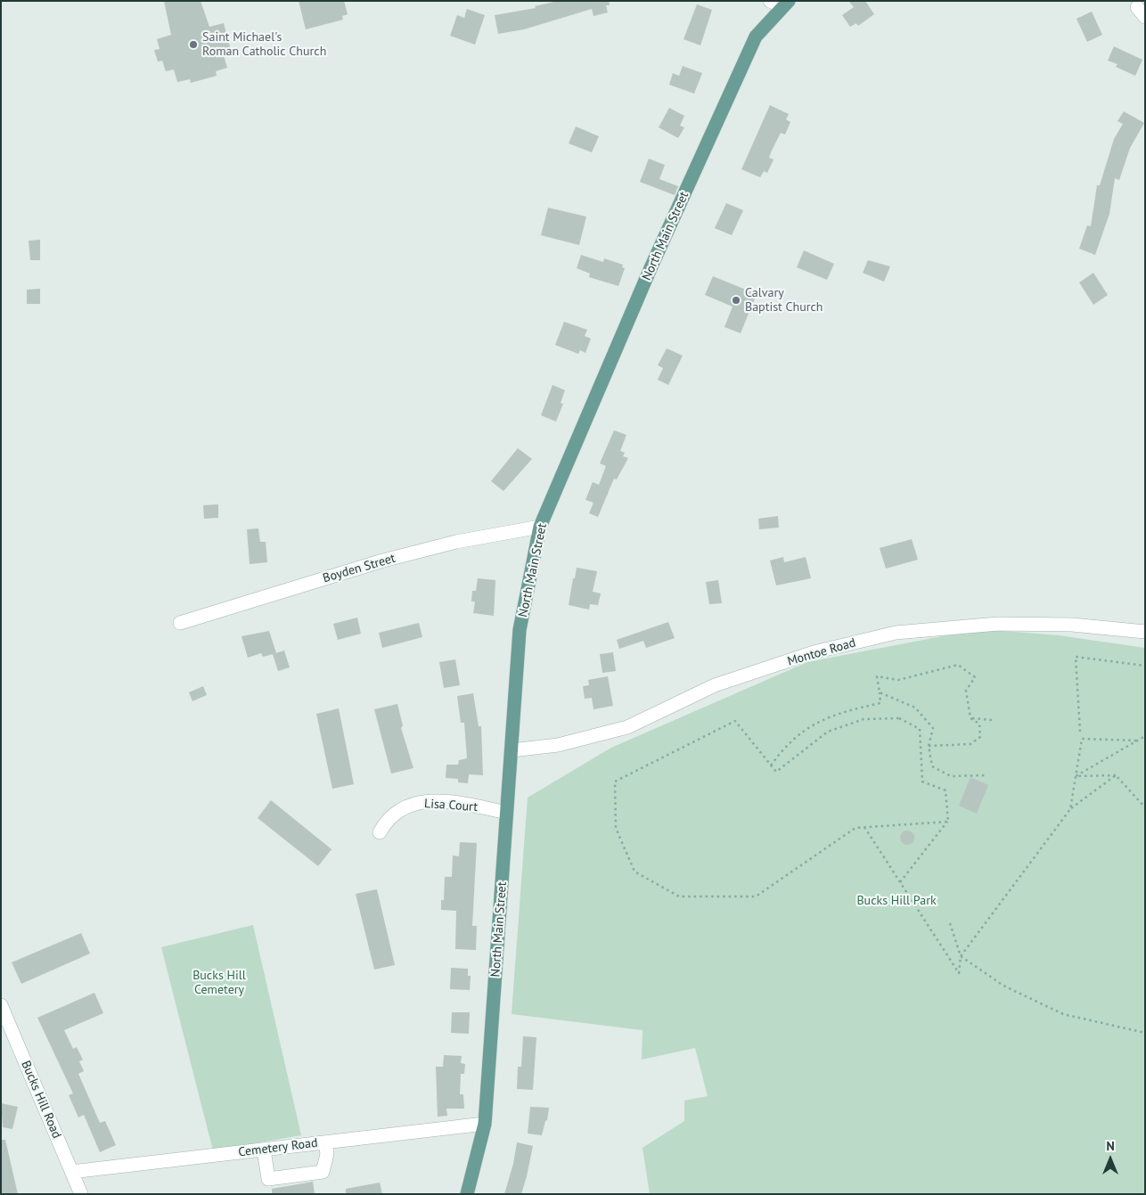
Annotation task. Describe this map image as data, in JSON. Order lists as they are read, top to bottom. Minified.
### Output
{"streets":{"main road":["North Main Street"],"street":["Boyden Street","Montoe Road","Lisa Court","Bucks Hill Road","Cemetery Road"]},"crossings":[["North Main Street","Boyden Street"],["North Main Street","Montoe Road"],["North Main Street","Lisa Court"],["North Main Street","Cemetery Road"],["Bucks Hill Road","Cemetery Road"]],"parks":["Bucks Hill Park","Bucks Hill Cemetery"],"places":["Saint Michael's Roman Catholic Church","Calvary Baptist Church"],"north":"top"}
